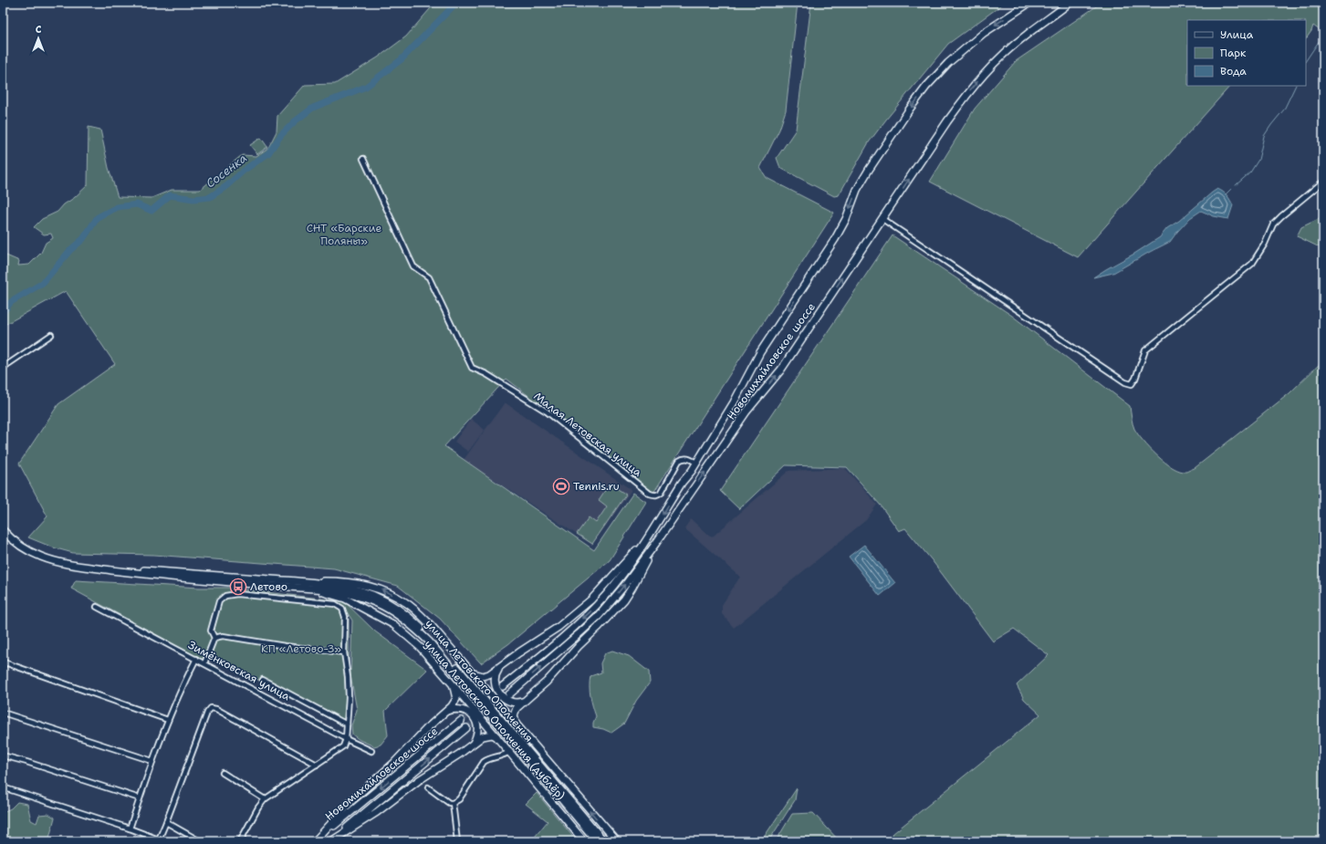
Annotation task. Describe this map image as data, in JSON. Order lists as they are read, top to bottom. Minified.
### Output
{"streets":{"main road":["Новомихайловское шоссе","улица Летовского Ополчения","улица Летовского Ополчения (дублёр)"],"street":["Малая Летовская улица","Зимёнковская улица"]},"crossings":[["Новомихайловское шоссе","Малая Летовская улица"],["улица Летовского Ополчения","улица Летовского Ополчения (дублёр)"]],"water":["Сосенка"],"parks":["СНТ «Барские Поляны»","КП «Летово-3»"],"places":{"sports":["Tennis.ru"],"bus stop":["Летово"]},"legend":["Улица","Парк","Вода"],"north":"top"}
